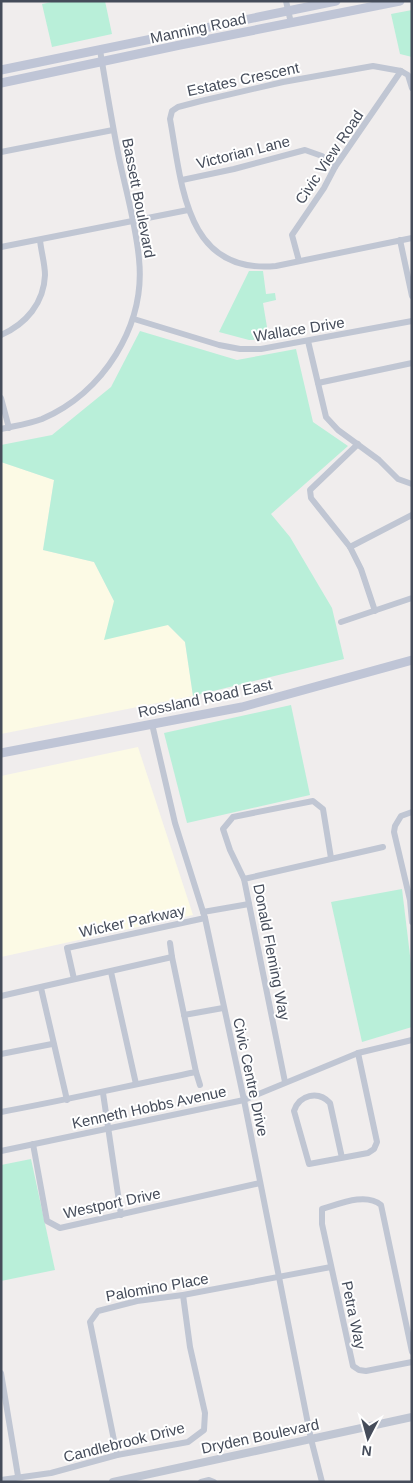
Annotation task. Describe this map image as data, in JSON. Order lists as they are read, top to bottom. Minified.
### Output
{"streets":{"main road":["Manning Road","Rossland Road East"],"street":["Estates Crescent","Victorian Lane","Civic View Road","Bassett Boulevard","Wallace Drive","Wicker Parkway","Donald Fleming Way","Civic Centre Drive","Kenneth Hobbs Avenue","Westport Drive","Palomino Place","Petra Way","Dryden Boulevard","Candlebrook Drive"]},"crossings":[["Manning Road","Bassett Boulevard"],["Estates Crescent","Victorian Lane"],["Estates Crescent","Civic View Road"],["Victorian Lane","Civic View Road"],["Bassett Boulevard","Wallace Drive"],["Rossland Road East","Civic Centre Drive"],["Wicker Parkway","Civic Centre Drive"],["Donald Fleming Way","Kenneth Hobbs Avenue"],["Civic Centre Drive","Kenneth Hobbs Avenue"],["Civic Centre Drive","Westport Drive"],["Civic Centre Drive","Palomino Place"],["Civic Centre Drive","Petra Way"],["Civic Centre Drive","Dryden Boulevard"],["Kenneth Hobbs Avenue","Westport Drive"],["Palomino Place","Petra Way"],["Palomino Place","Candlebrook Drive"]],"north":"bottom"}
